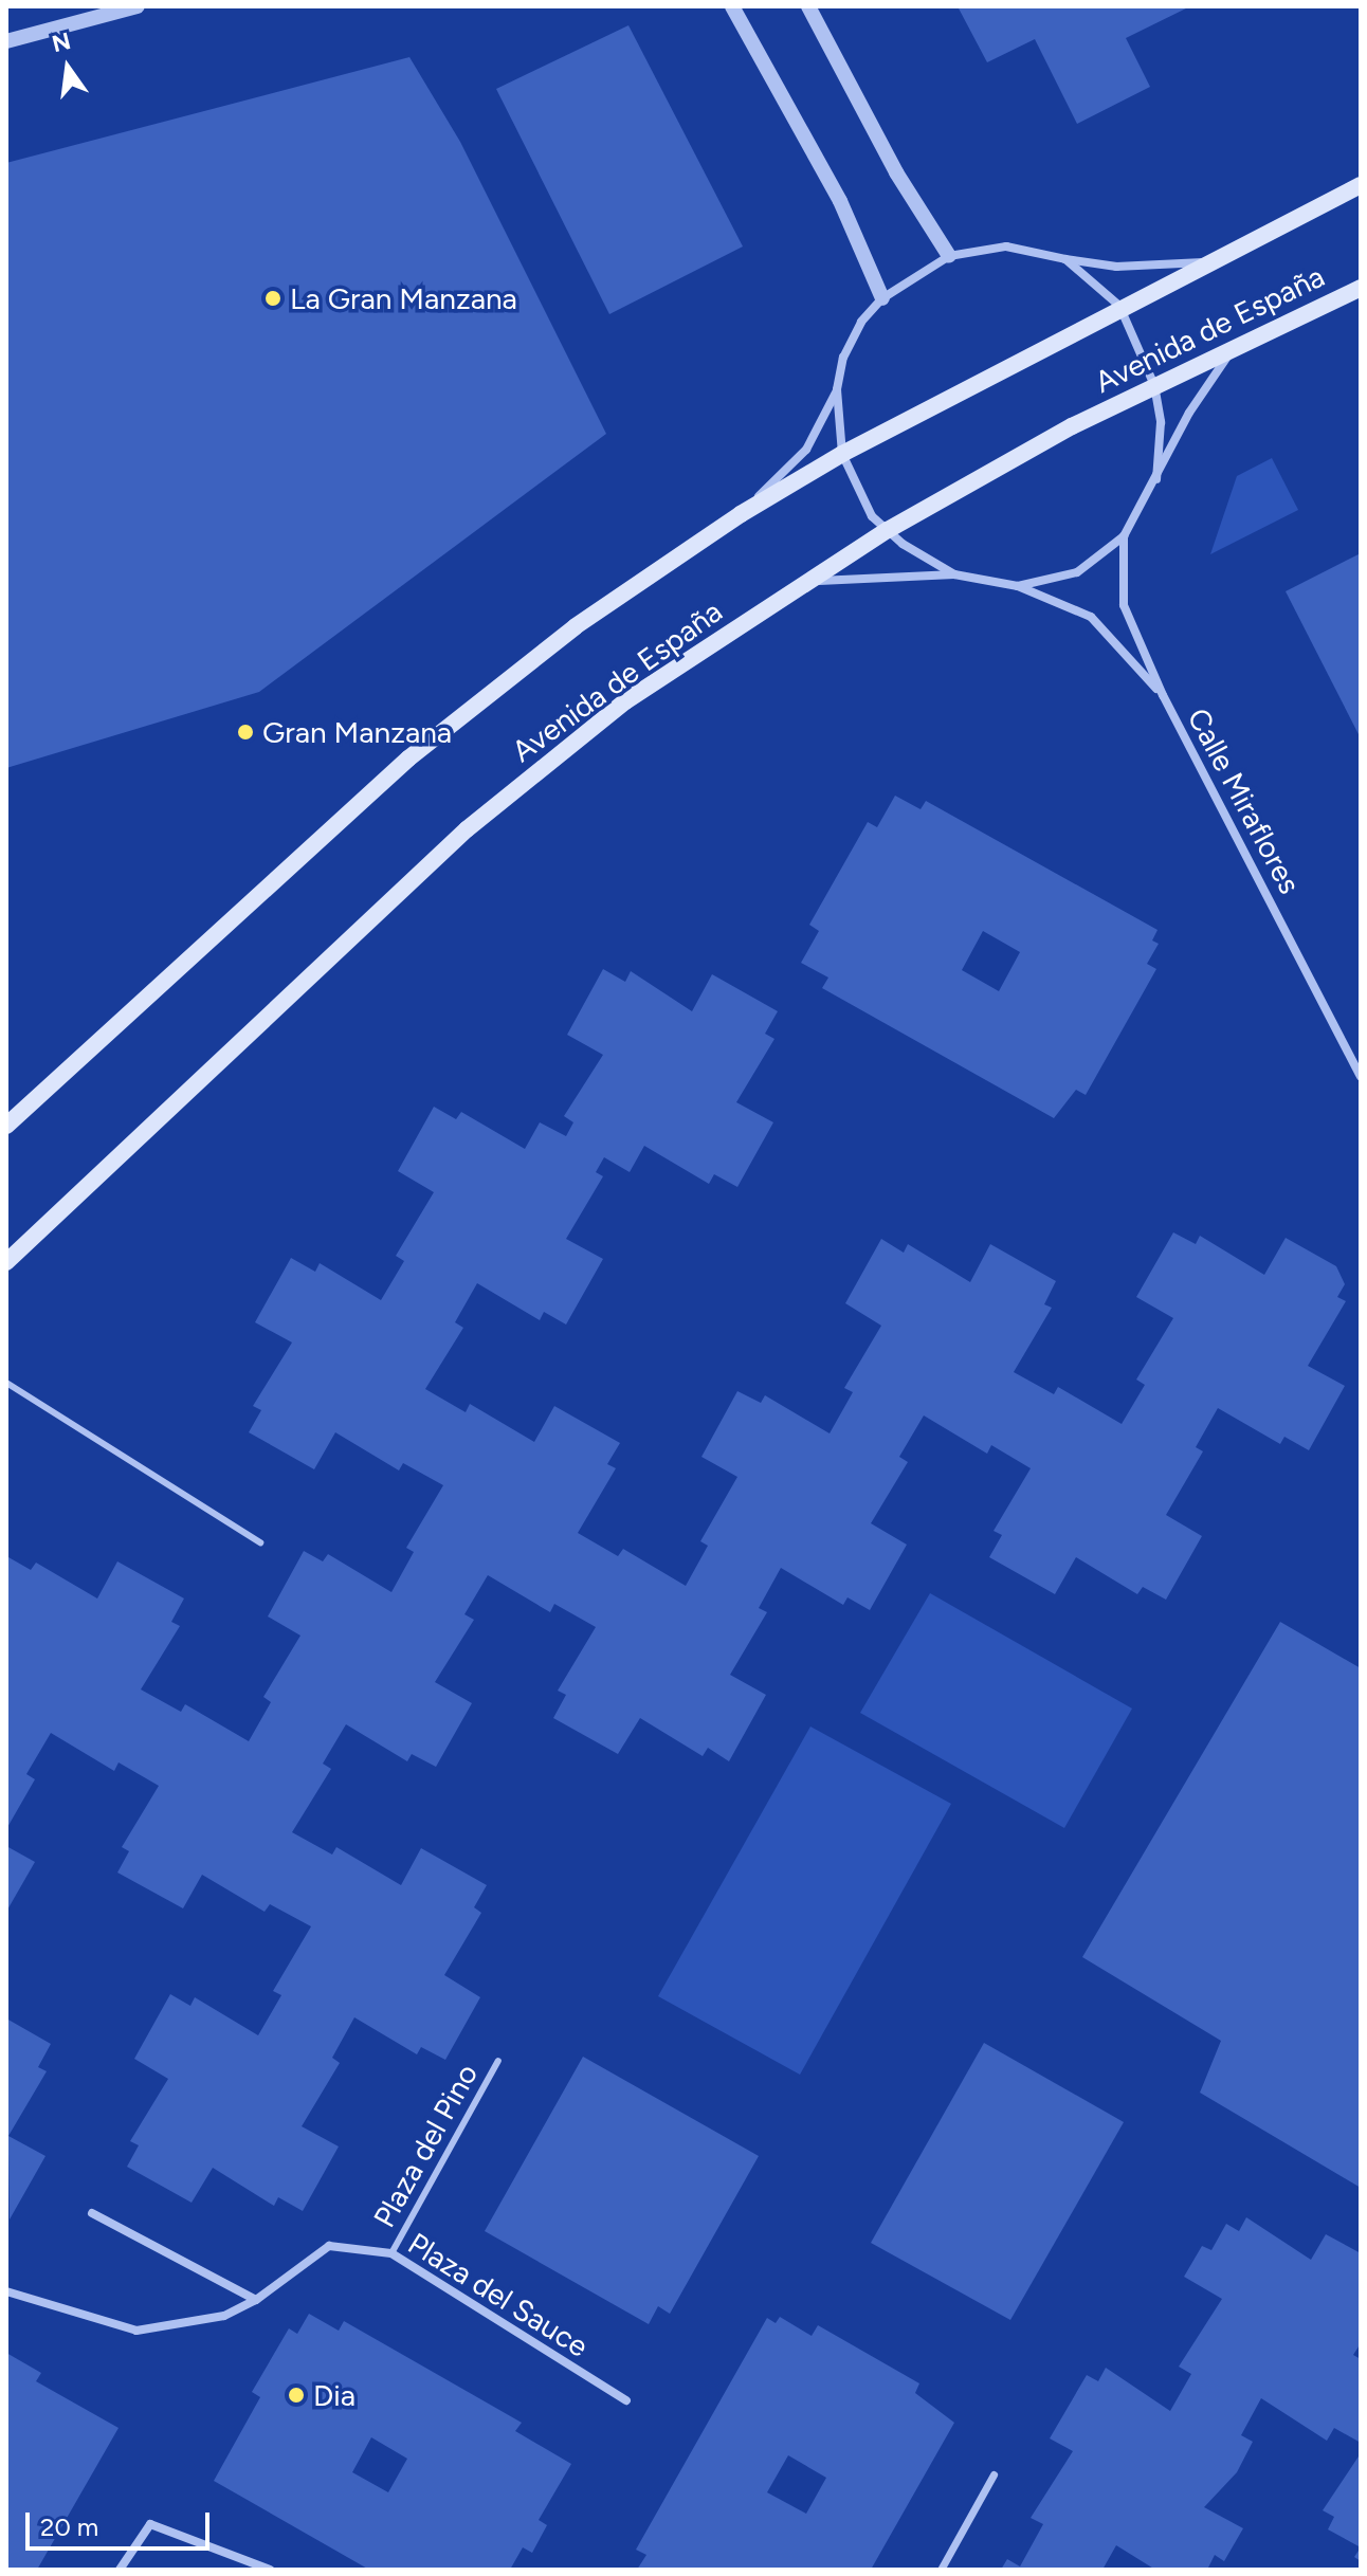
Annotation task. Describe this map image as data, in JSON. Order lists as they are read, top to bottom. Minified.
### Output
{"streets":{"main road":["Avenida de España"],"street":["Calle Miraflores","Plaza del Sauce"],"lane":["Plaza del Pino"]},"crossings":[["Plaza del Pino","Plaza del Sauce"]],"places":["La Gran Manzana","Gran Manzana","Dia"],"scale_bar":"20 m","north":"top"}
